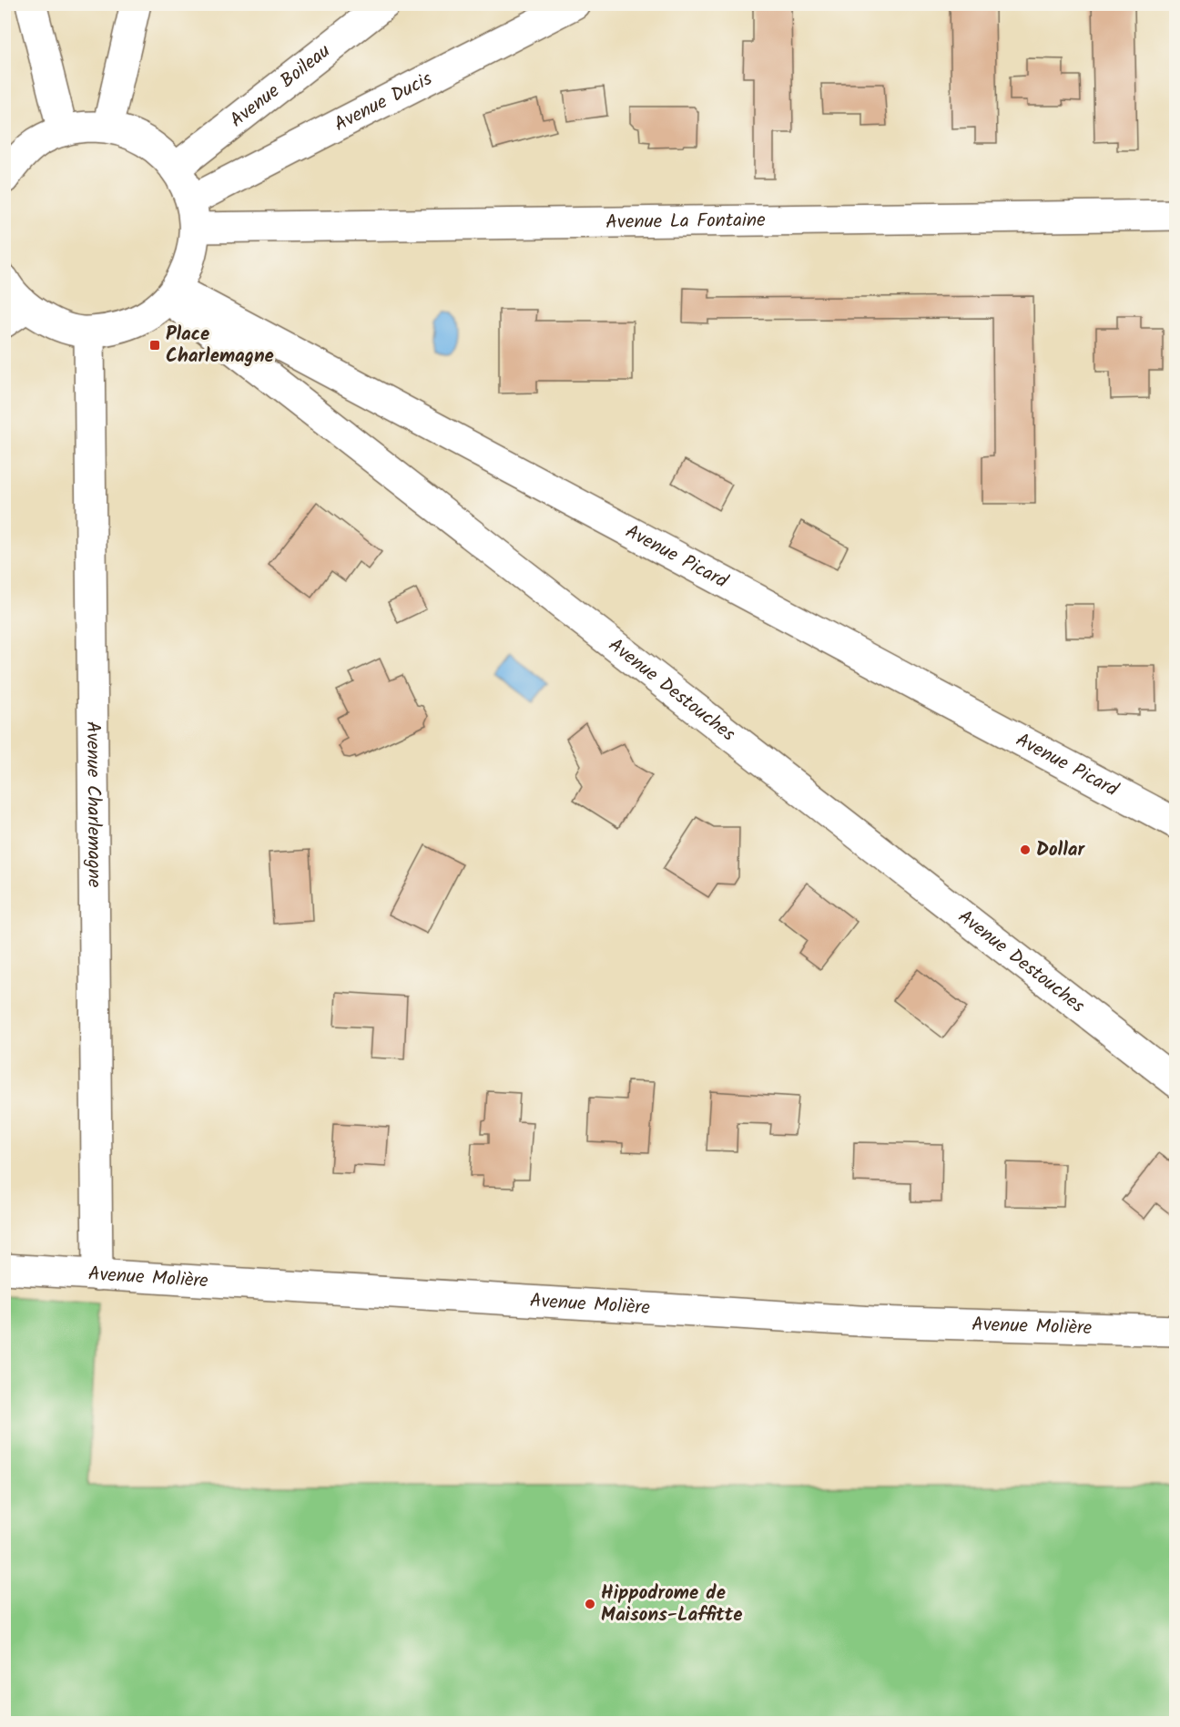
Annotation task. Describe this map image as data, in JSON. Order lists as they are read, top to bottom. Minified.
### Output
{"streets":{"street":["Avenue Boileau","Avenue Ducis","Avenue La Fontaine","Avenue Picard","Avenue Destouches","Avenue Charlemagne","Avenue Molière"]},"crossings":[["Avenue Ducis","Avenue La Fontaine"],["Avenue Picard","Avenue Destouches"],["Avenue Charlemagne","Avenue Molière"]],"places":{"transit":["Place Charlemagne"],"other":["Dollar","Hippodrome de Maisons-Laffitte"]}}
